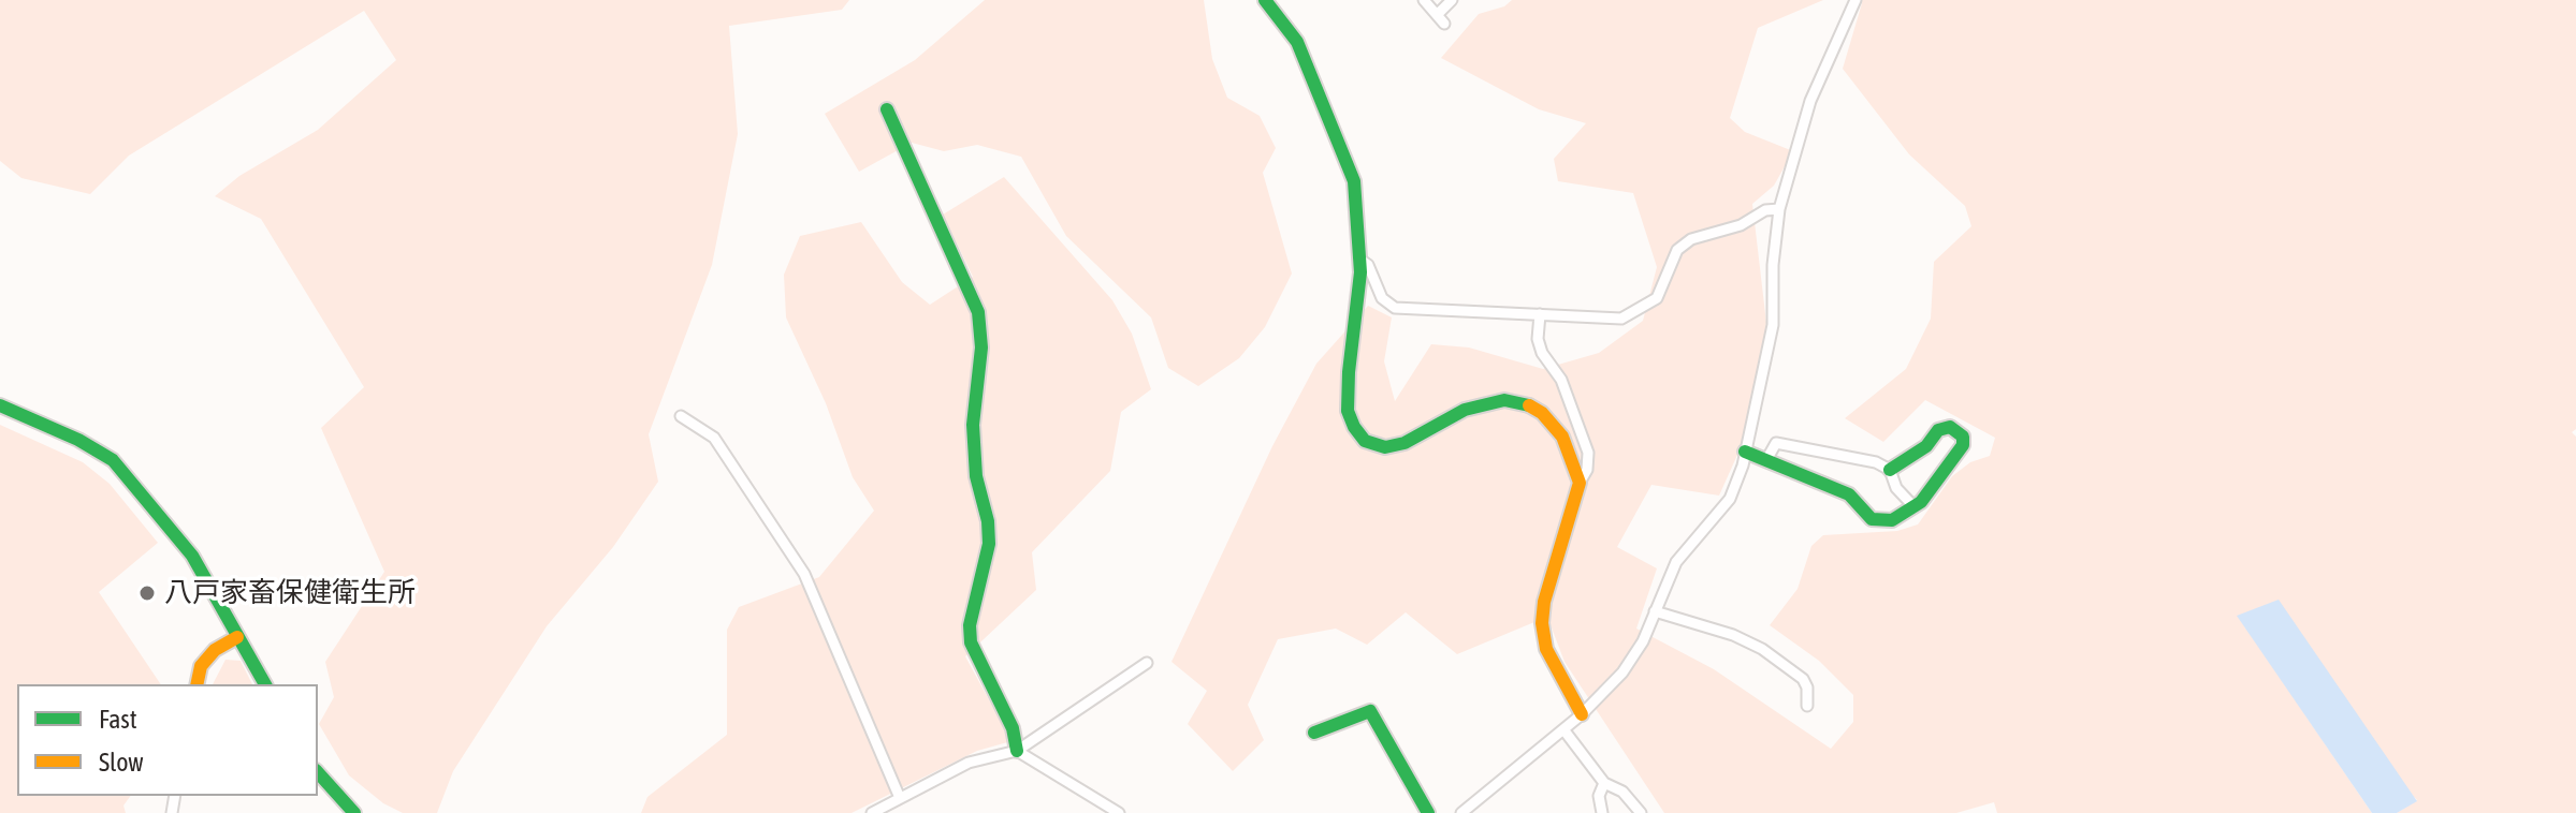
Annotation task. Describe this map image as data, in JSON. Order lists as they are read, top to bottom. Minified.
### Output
{"places":["八戸家畜保健衛生所"],"legend":["Fast","Slow"]}
